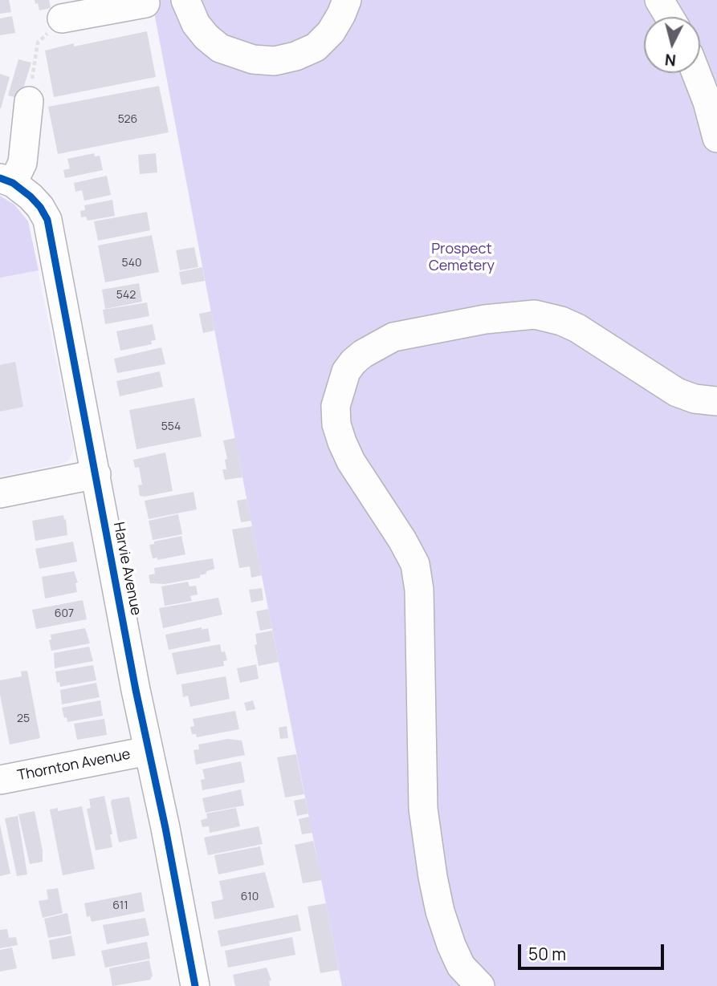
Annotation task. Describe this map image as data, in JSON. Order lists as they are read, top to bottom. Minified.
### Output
{"streets":{"street":["Harvie Avenue","Thornton Avenue"]},"crossings":[["Harvie Avenue","Thornton Avenue"]],"parks":["Prospect Cemetery"],"house_numbers":["526","540","542","554","607","25","610","611"],"scale_bar":"50 m","north":"bottom"}
